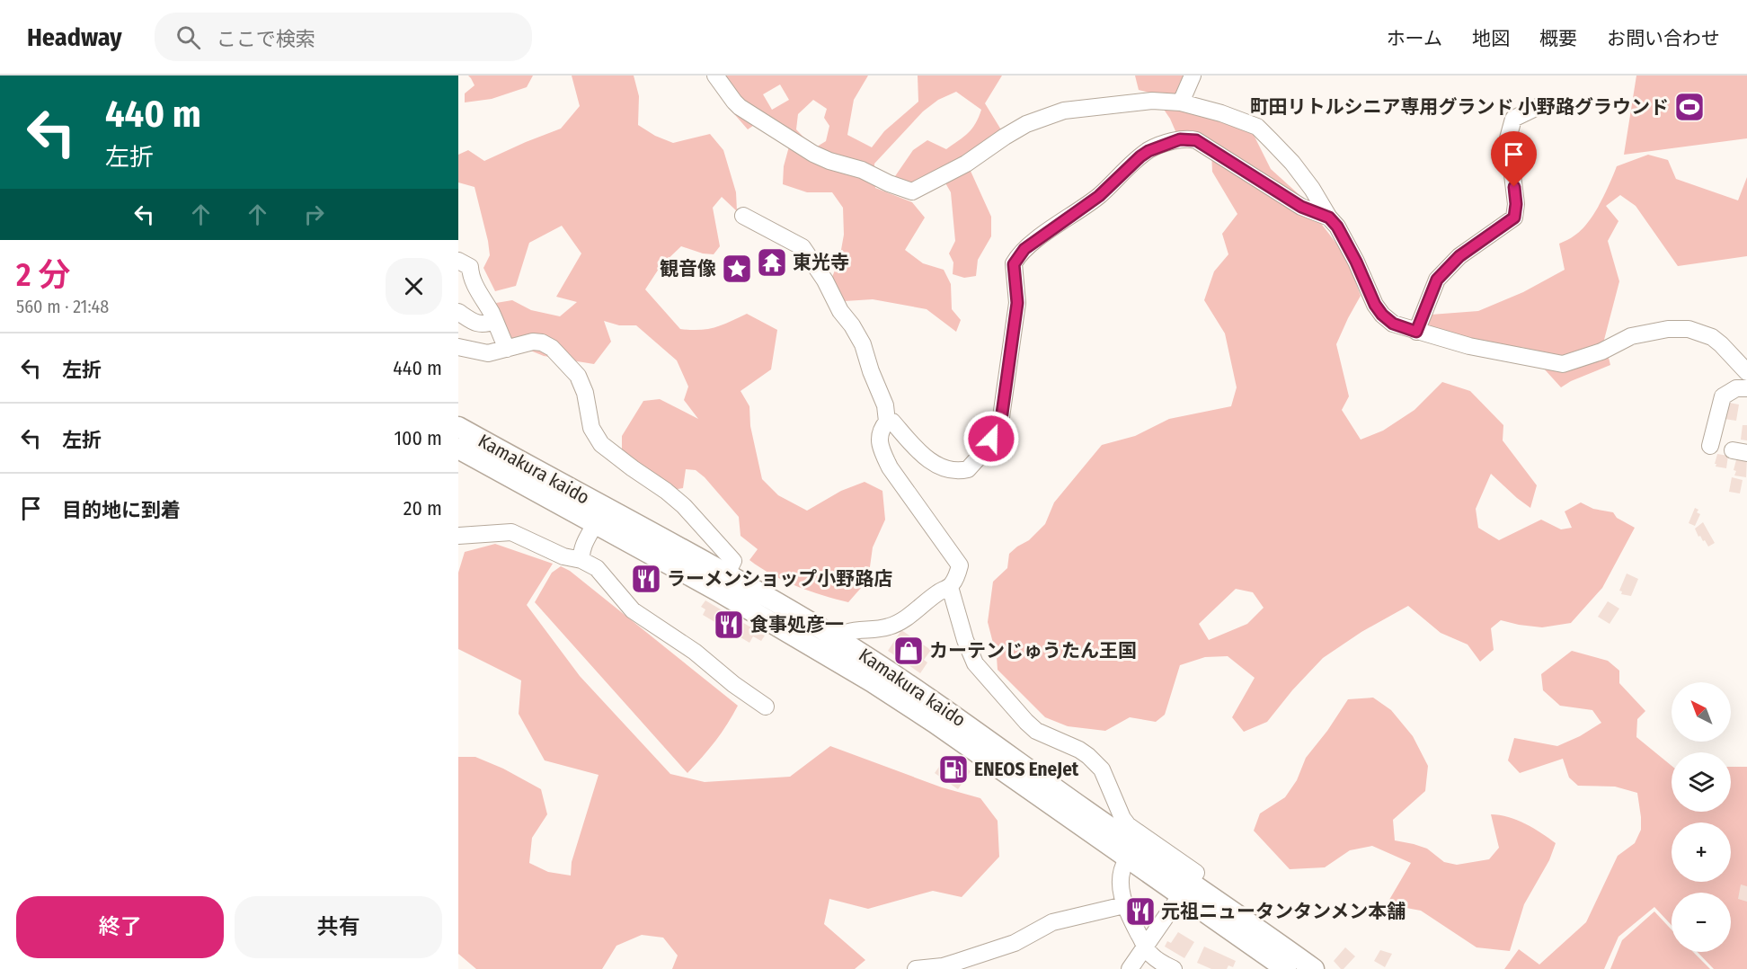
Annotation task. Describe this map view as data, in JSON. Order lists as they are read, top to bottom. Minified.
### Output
{"streets":{"main road":["Kamakura kaido"]},"places":{"sports":["町田リトルシニア専用グランド 小野路グラウンド"],"temple":["東光寺"],"place":["観音像"],"restaurant":["ラーメンショップ小野路店","食事処彦一","元祖ニュータンタンメン本舗"],"shop":["カーテンじゅうたん王国"],"fuel station":["ENEOS EneJet"]},"north":"top left","page":{"header":"Headway","search":"ここで検索","nav":["ホーム","地図","概要","お問い合わせ"],"turn":["440 m","左折"],"heading":["2 分","560 m · 21:48"],"list":[{"name":"左折","value":"440 m"},{"name":"左折","value":"100 m"},{"name":"目的地に到着","value":"20 m"}],"map_buttons":["+","−"],"buttons":["終了","共有"]}}
